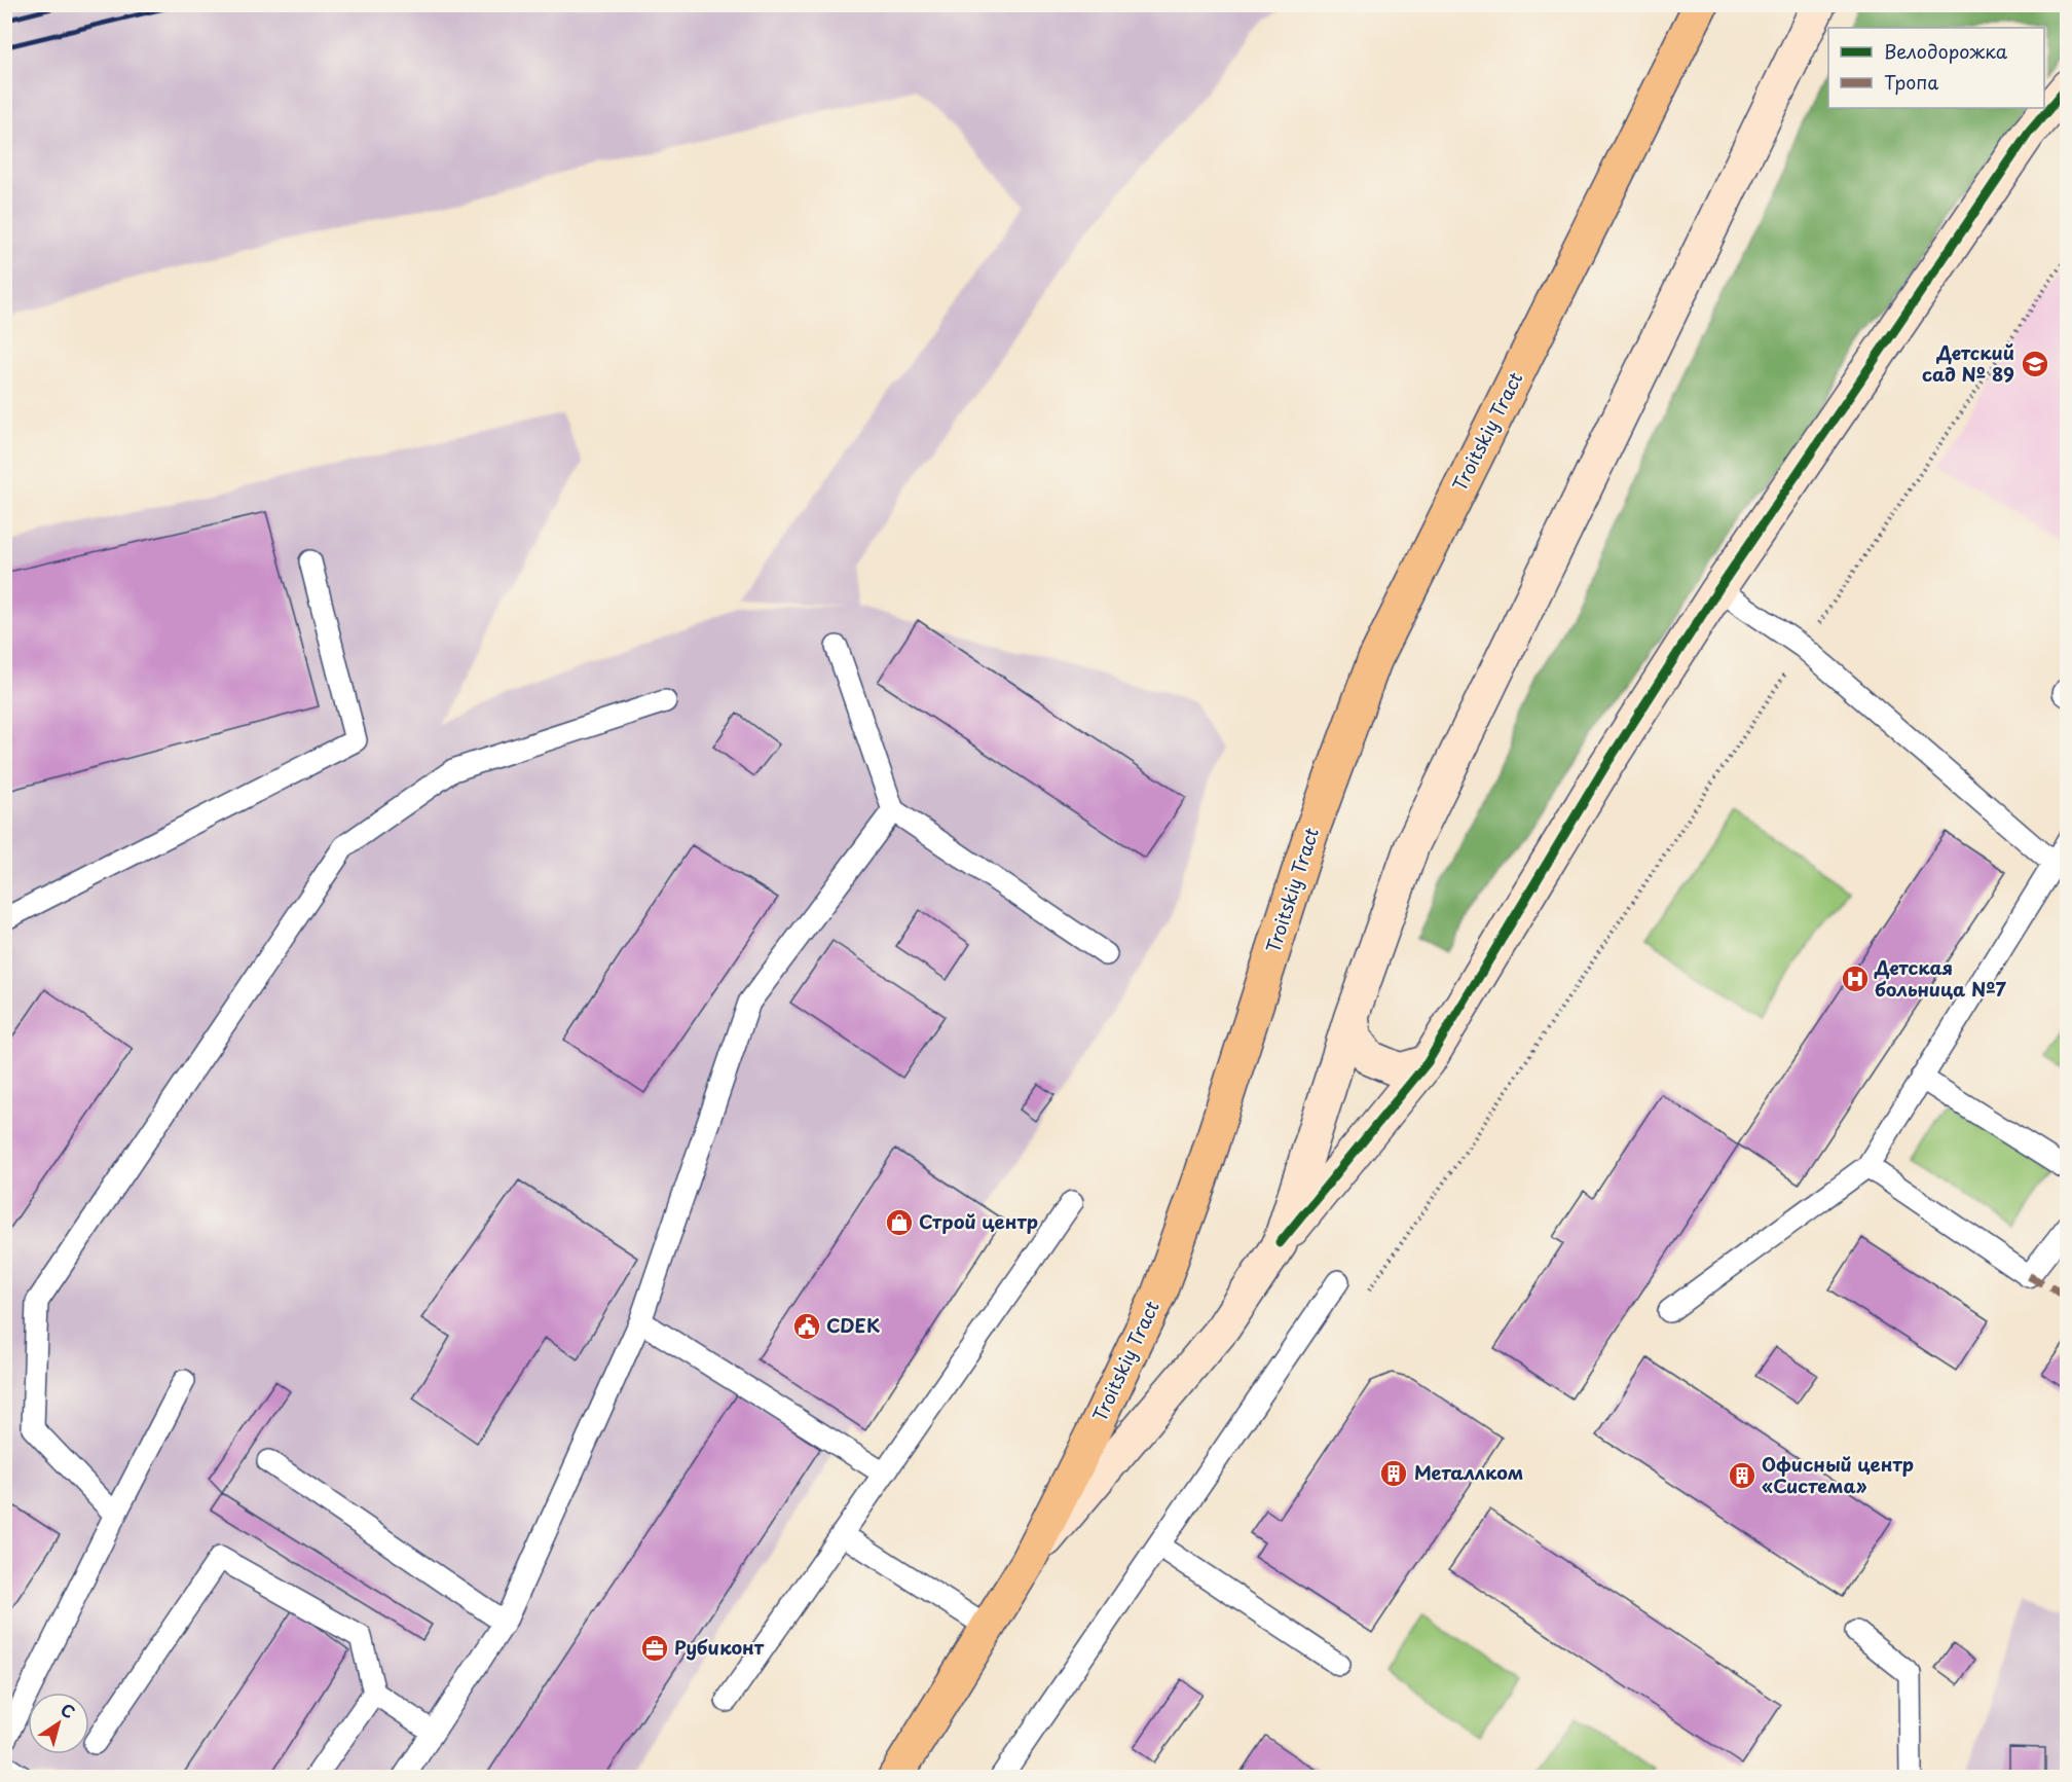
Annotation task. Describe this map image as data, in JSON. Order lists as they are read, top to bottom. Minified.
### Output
{"streets":{"main road":["Troitskiy Tract"]},"places":{"school or university":["Детский сад № 89"],"hospital":["Детская больница №7"],"shop":["Строй центр"],"public building":["CDEK"],"building":["Металлком","Офисный центр «Система»"],"office":["Рубиконт"]},"legend":["Велодорожка","Тропа"],"north":"top right"}
